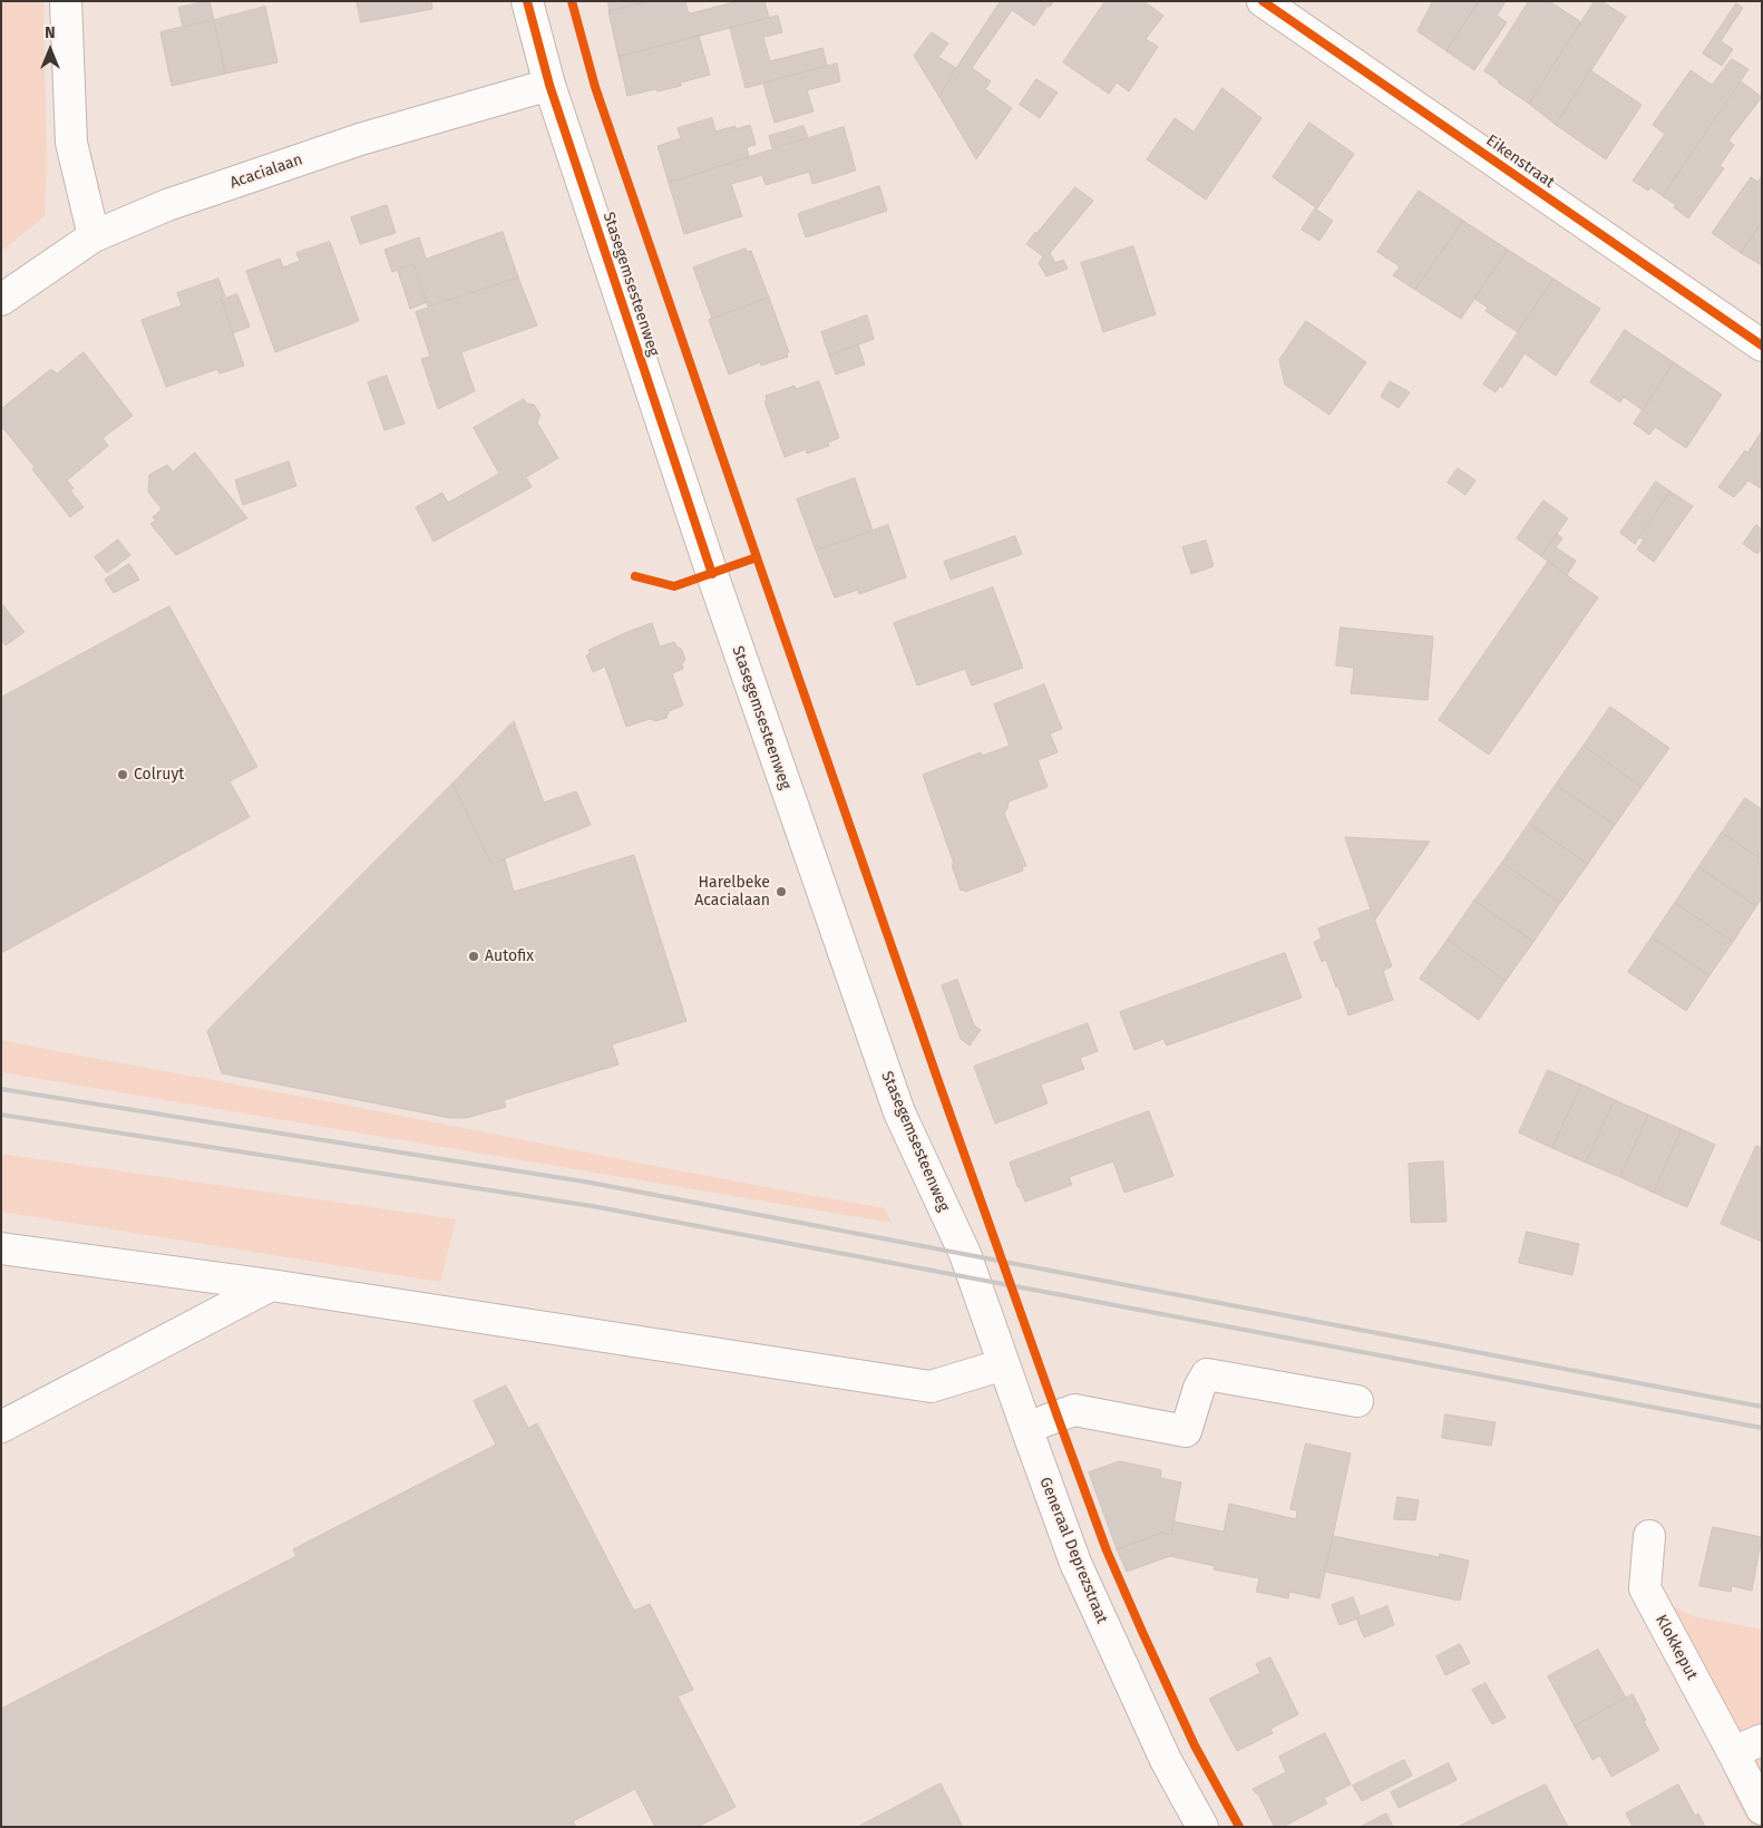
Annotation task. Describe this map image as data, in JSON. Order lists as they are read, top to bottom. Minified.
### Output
{"streets":{"street":["Eikenstraat","Acacialaan","Stasegemsesteenweg","Generaal Deprezstraat","Klokkeput"]},"crossings":[["Acacialaan","Stasegemsesteenweg"],["Stasegemsesteenweg","Generaal Deprezstraat"]],"places":["Colruyt","Harelbeke Acacialaan","Autofix"],"north":"top"}
